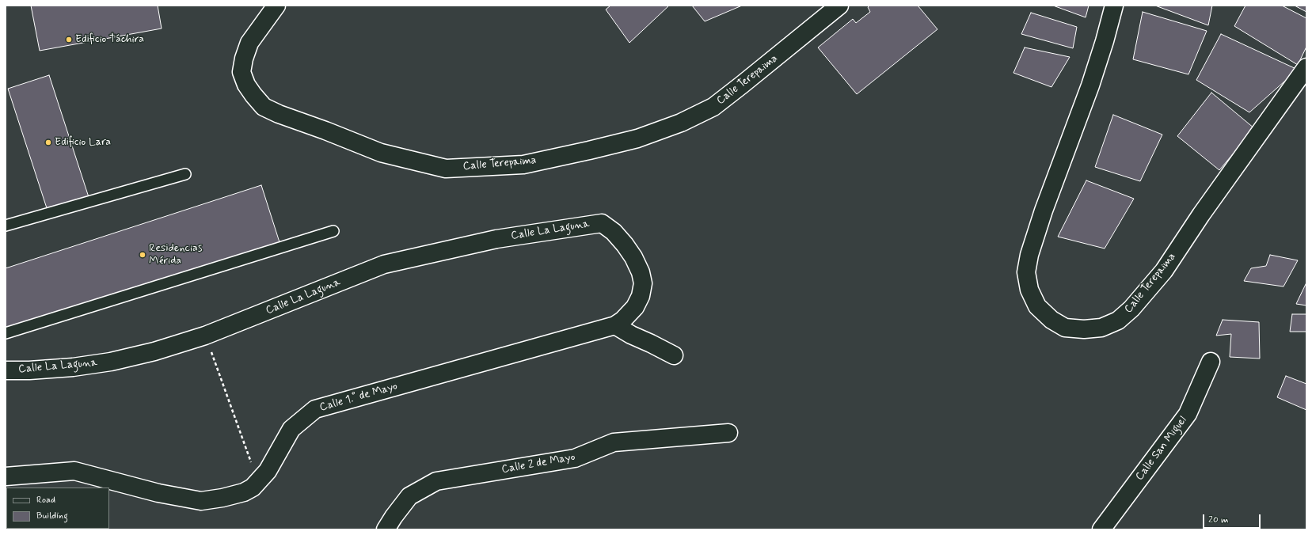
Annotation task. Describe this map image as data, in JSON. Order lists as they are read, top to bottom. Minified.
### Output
{"streets":{"street":["Calle Terepaima","Calle La Laguna","Calle 1.° de Mayo","Calle San Miguel","Calle 2 de Mayo"]},"crossings":[["Calle La Laguna","Calle 1.° de Mayo"]],"places":["Edificio Táchira","Edificio Lara","Residencias Mérida"],"legend":["Road","Building"],"scale_bar":"20 m"}
